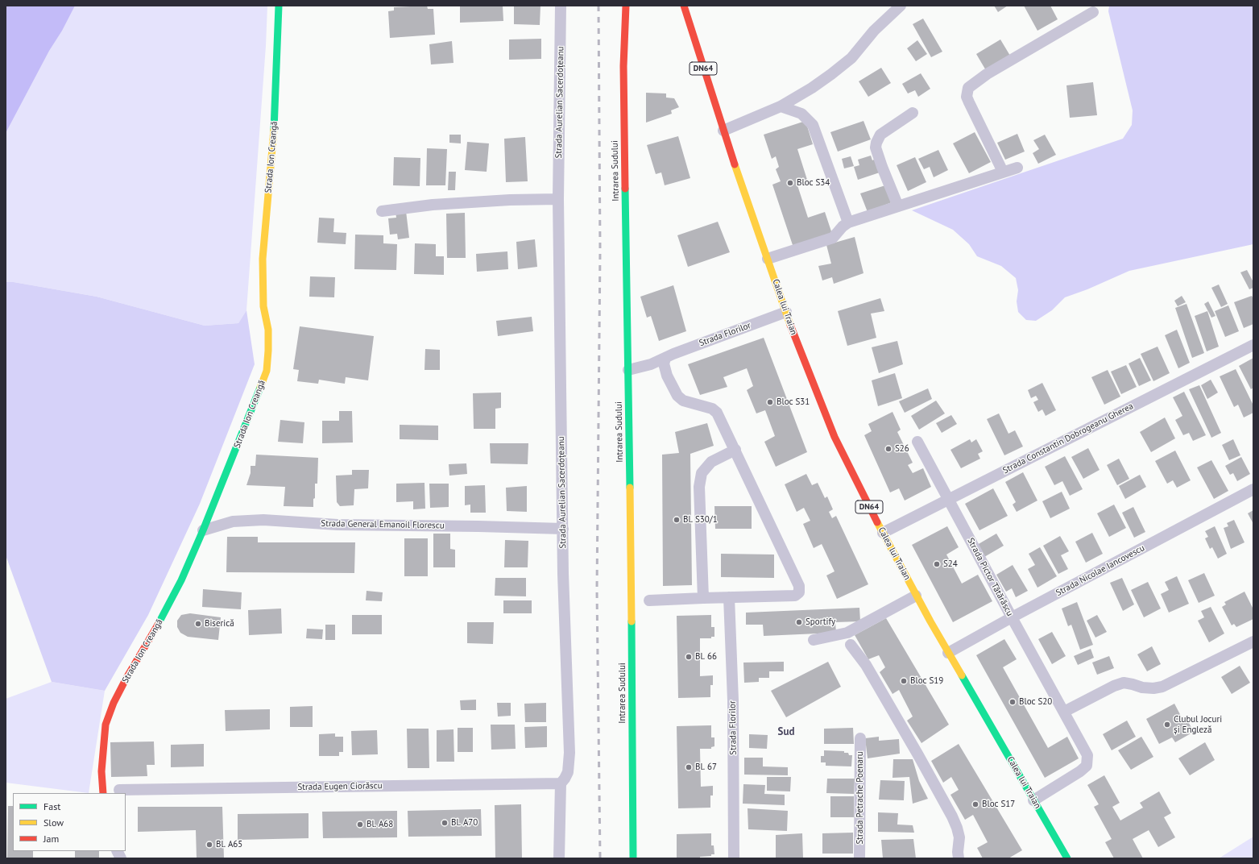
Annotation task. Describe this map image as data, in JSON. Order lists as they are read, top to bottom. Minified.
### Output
{"streets":{"street":["DN64","Strada Aurelian Sacerdoțeanu","Strada Ion Creangă","Intrarea Sudului","Calea lui Traian","Strada Florilor","Strada Constantin Dobrogeanu Gherea","Strada General Emanoil Florescu","Strada Nicolae Iancovescu","Strada Pictor Tătărăscu","Strada Eugen Ciorăscu","Strada Petrache Poenaru"]},"crossings":[["Strada Aurelian Sacerdoțeanu","Strada General Emanoil Florescu"],["Strada Aurelian Sacerdoțeanu","Strada Eugen Ciorăscu"],["Strada Ion Creangă","Strada General Emanoil Florescu"],["Intrarea Sudului","Strada Florilor"],["Calea lui Traian","Strada Florilor"],["Calea lui Traian","Strada Constantin Dobrogeanu Gherea"],["Calea lui Traian","Strada Nicolae Iancovescu"],["Calea lui Traian","Strada Pictor Tătărăscu"],["Strada Constantin Dobrogeanu Gherea","Strada Pictor Tătărăscu"],["Strada Nicolae Iancovescu","Strada Pictor Tătărăscu"]],"districts":["Sud"],"places":["Bloc S34","Bloc S31","S26","Bl. S30/1","S24","Sportify","Biserică","Bl. 66","Bloc S19","Bloc S20","Clubul Jocuri și Engleză","Bl. 67","Bloc S17","Bl. A70","Bl. A68","Bl. A65"],"legend":["Fast","Slow","Jam"]}
